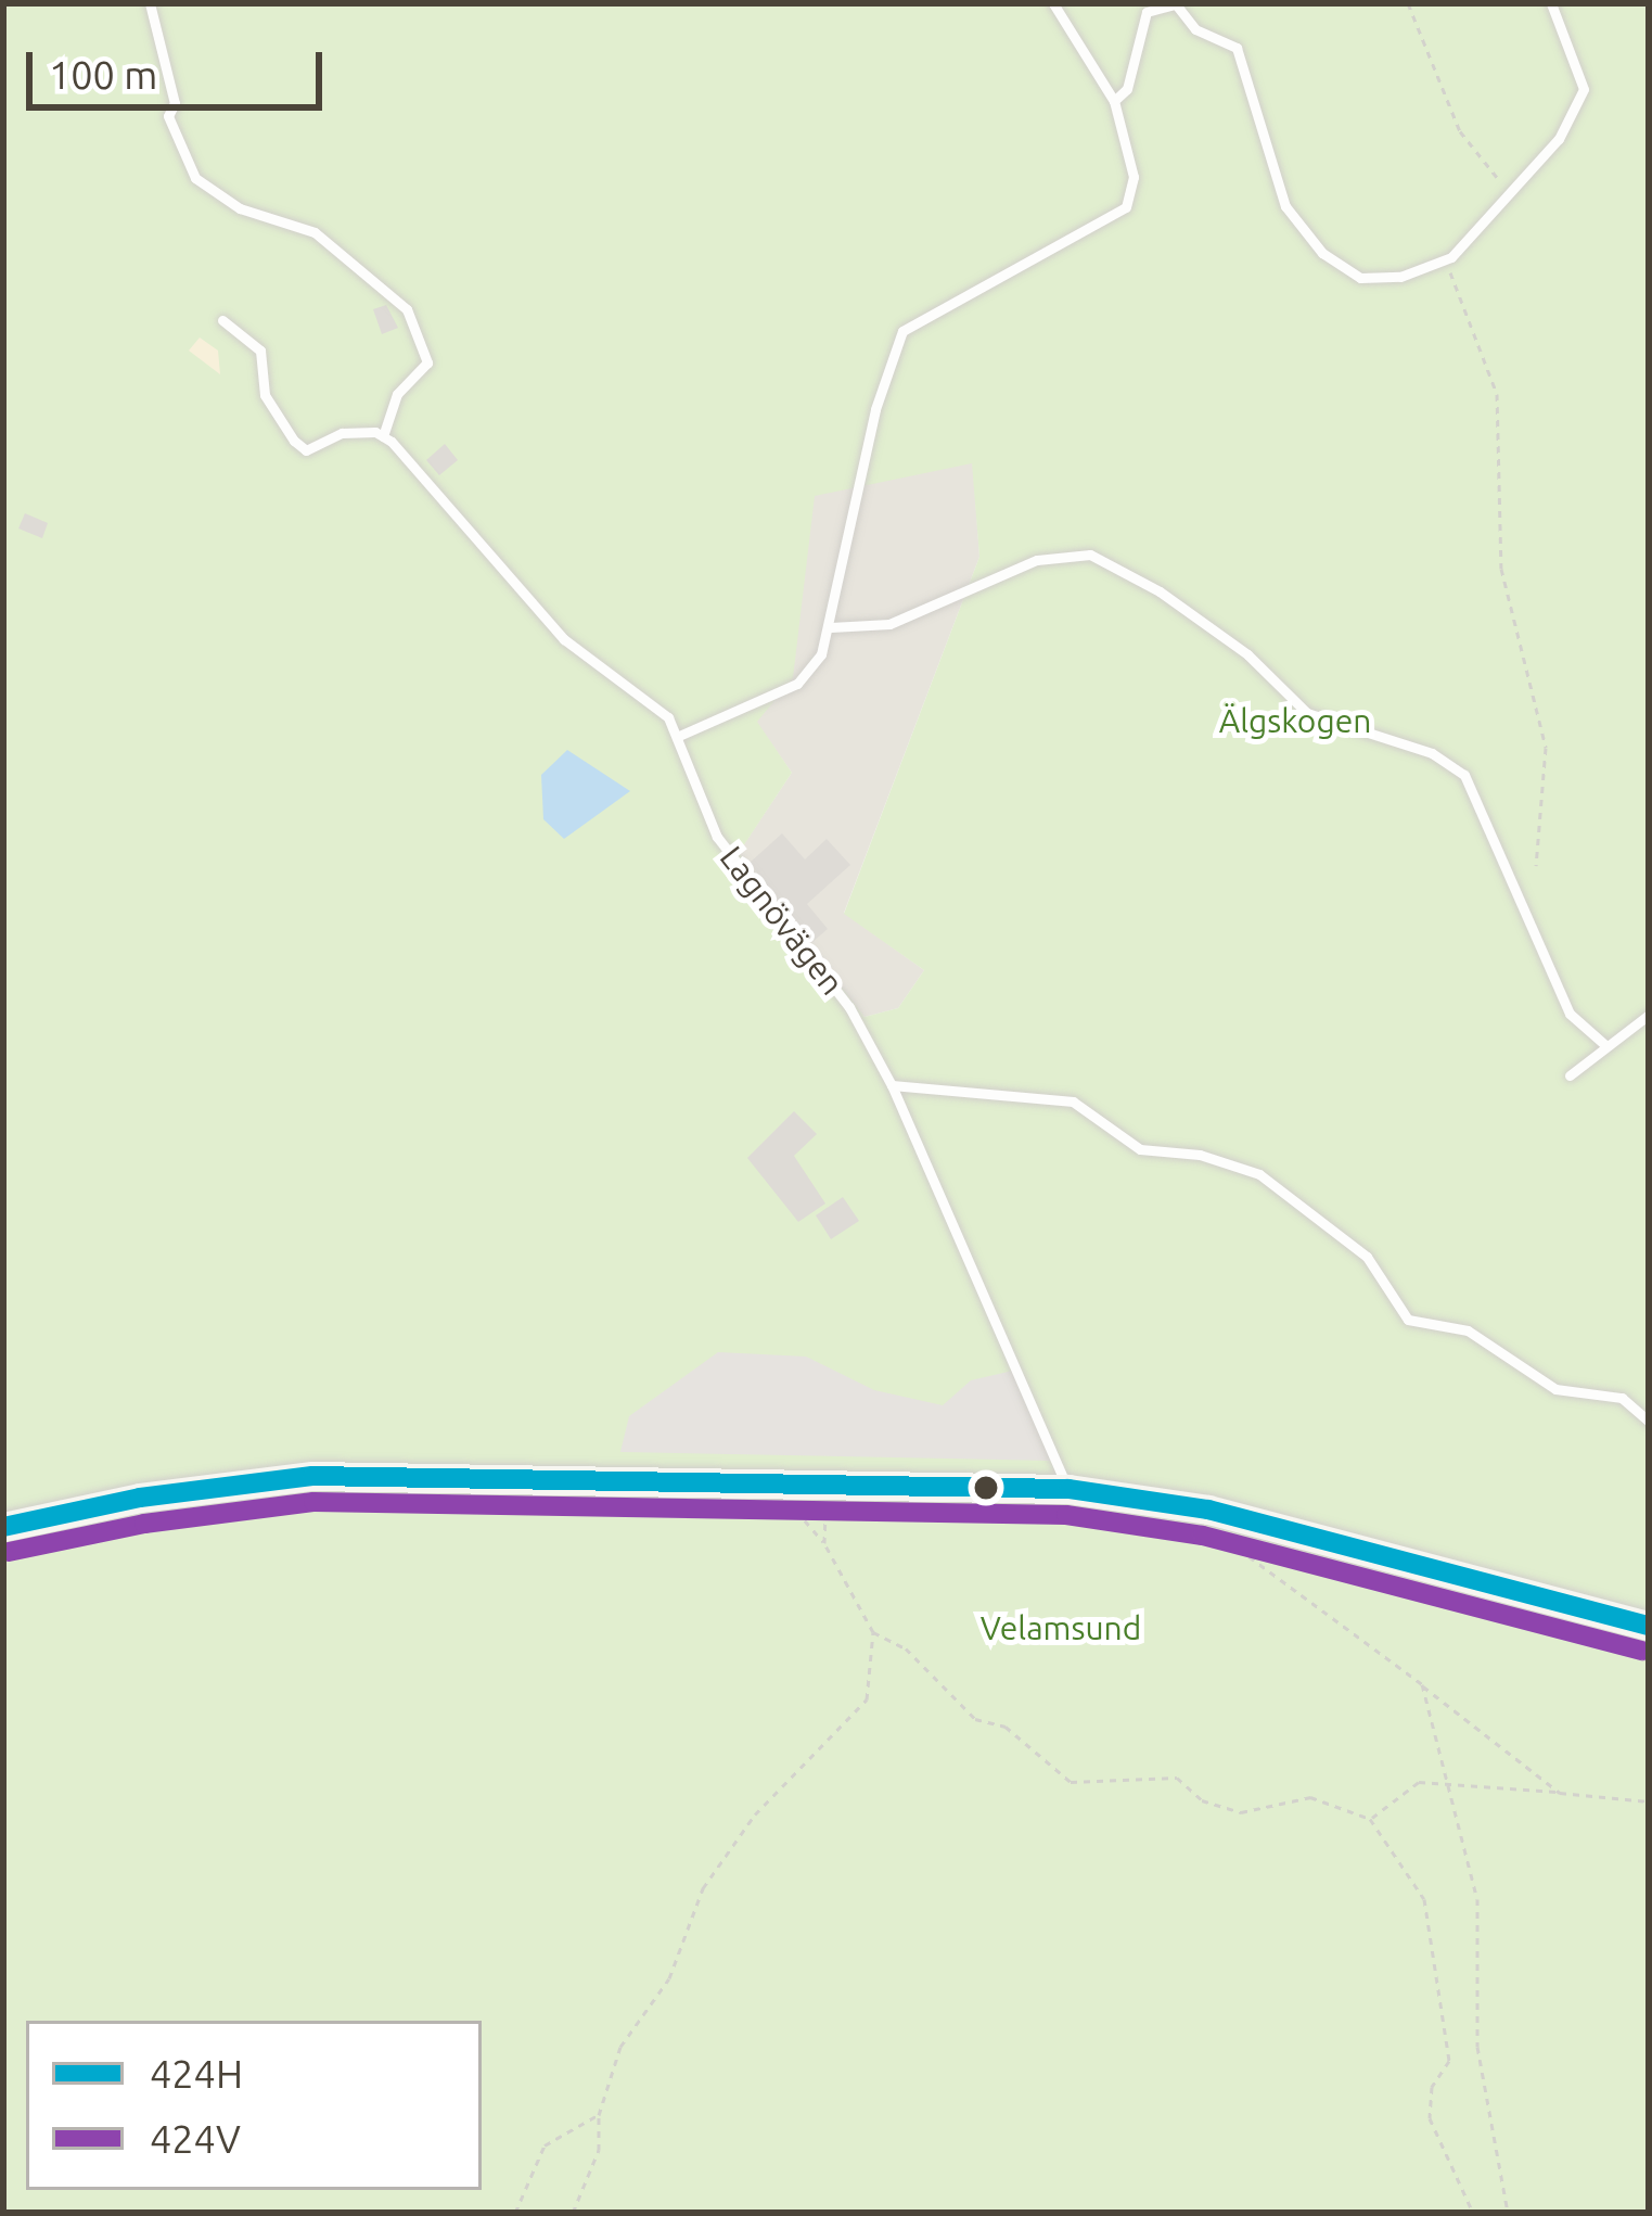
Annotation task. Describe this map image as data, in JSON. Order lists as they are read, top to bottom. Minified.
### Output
{"streets":{"lane":["Lagnövägen"]},"parks":["Älgskogen","Velamsund"],"lines":["transit line 424H","transit line 424V"],"legend":["424H","424V"],"scale_bar":"100 m"}
